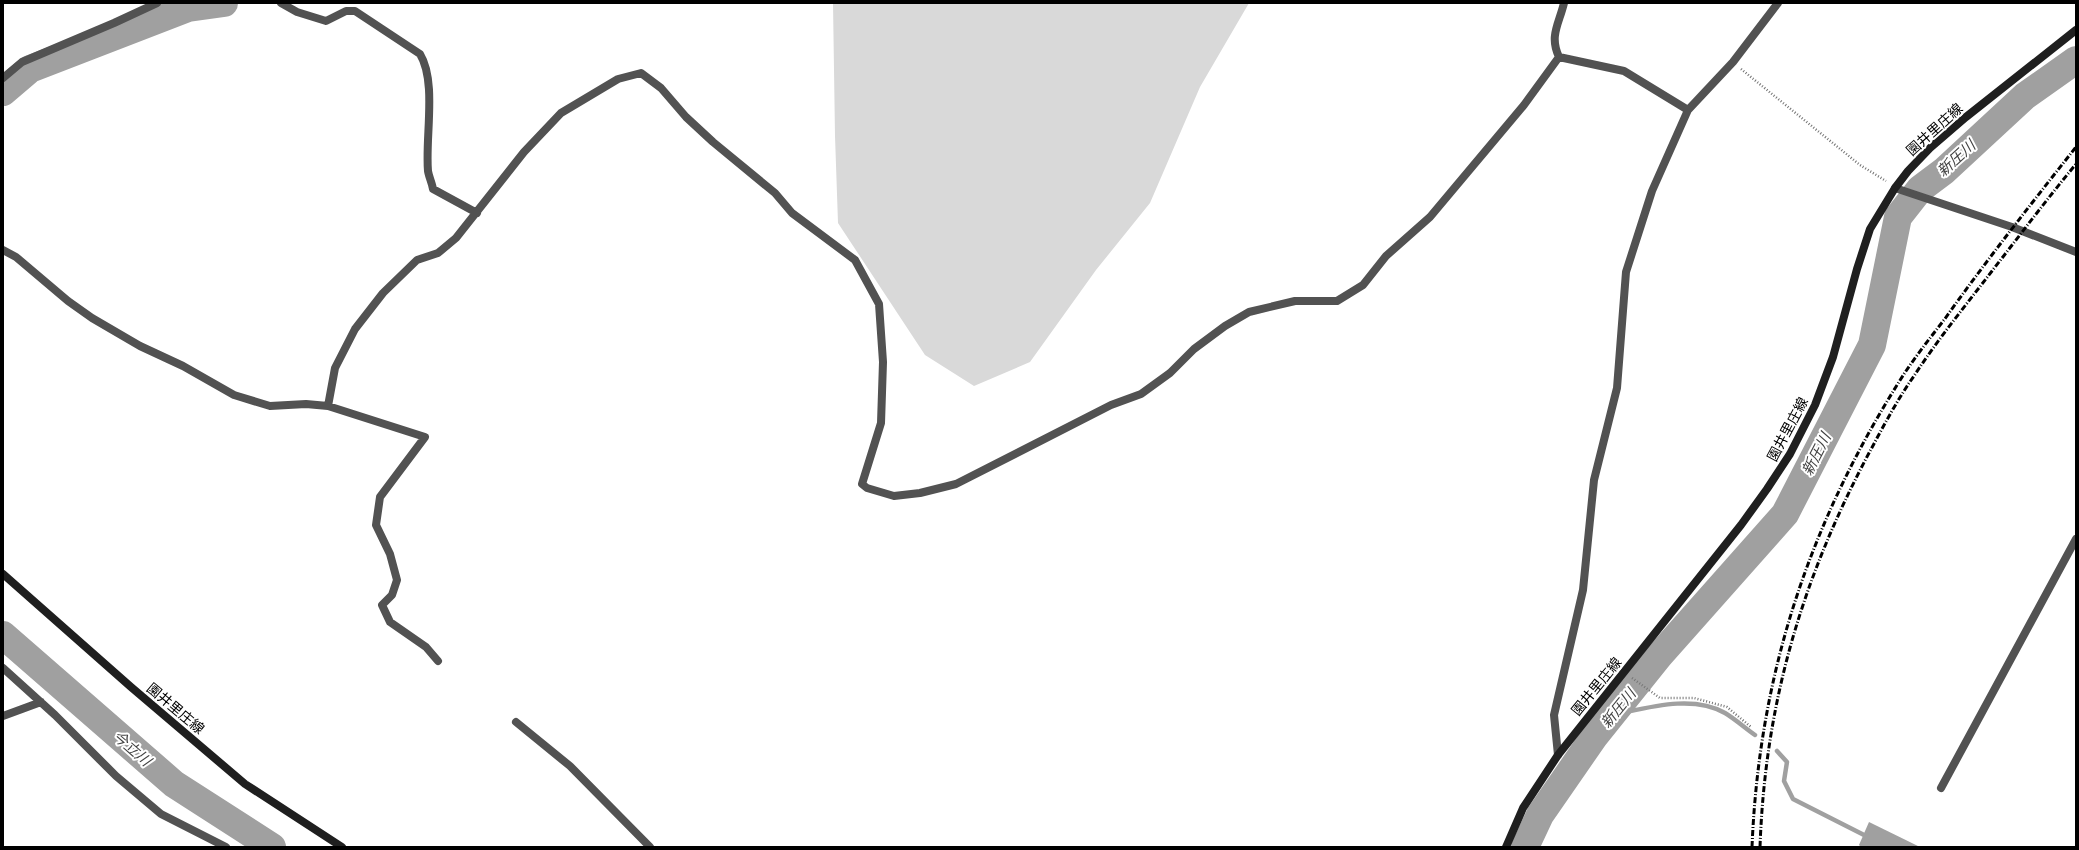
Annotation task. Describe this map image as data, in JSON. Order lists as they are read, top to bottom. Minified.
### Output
{"streets":{"main road":["園井里庄線"]},"water":["新圧川","今立川"]}
